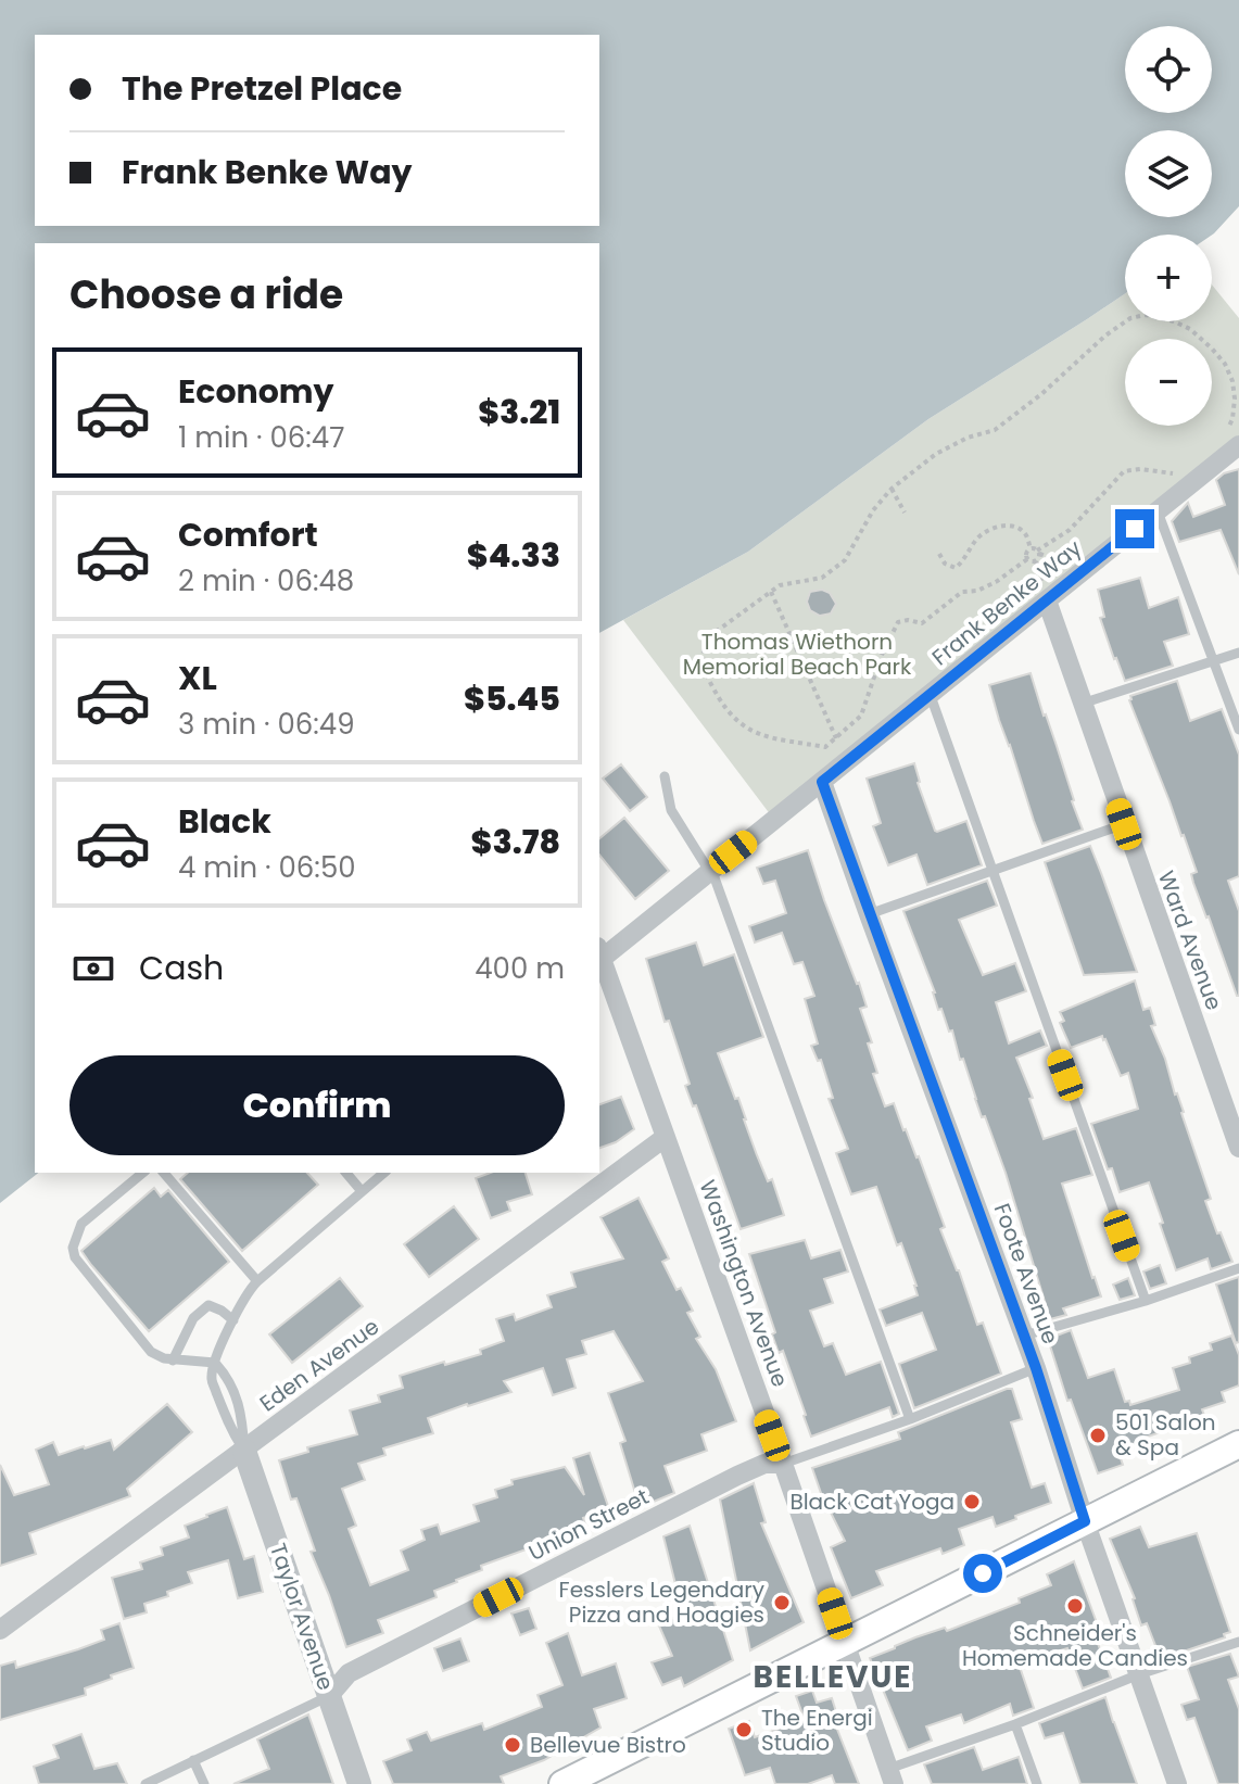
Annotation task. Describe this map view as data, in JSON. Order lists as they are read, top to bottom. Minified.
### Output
{"streets":{"street":["Frank Benke Way","Ward Avenue","Foote Avenue","Washington Avenue","Eden Avenue","Union Street","Taylor Avenue"]},"crossings":[["Frank Benke Way","Ward Avenue"],["Frank Benke Way","Foote Avenue"],["Frank Benke Way","Washington Avenue"],["Washington Avenue","Eden Avenue"],["Washington Avenue","Union Street"],["Eden Avenue","Taylor Avenue"],["Union Street","Taylor Avenue"]],"districts":["BELLEVUE"],"parks":["Thomas Wiethorn Memorial Beach Park"],"places":["501 Salon & Spa","Black Cat Yoga","Fesslers Legendary Pizza and Hoagies","Schneider's Homemade Candies","The Energi Studio","Bellevue Bistro"],"page":{"map_buttons":["+","−"],"banner":["The Pretzel Place","Frank Benke Way"],"heading":"Choose a ride","list":[{"name":"Economy","note":"1 min · 06:47","value":"$3.21"},{"name":"Comfort","note":"2 min · 06:48","value":"$4.33"},{"name":"XL","note":"3 min · 06:49","value":"$5.45"},{"name":"Black","note":"4 min · 06:50","value":"$3.78"}],"pay":["Cash","400 m"],"buttons":"Confirm"}}
